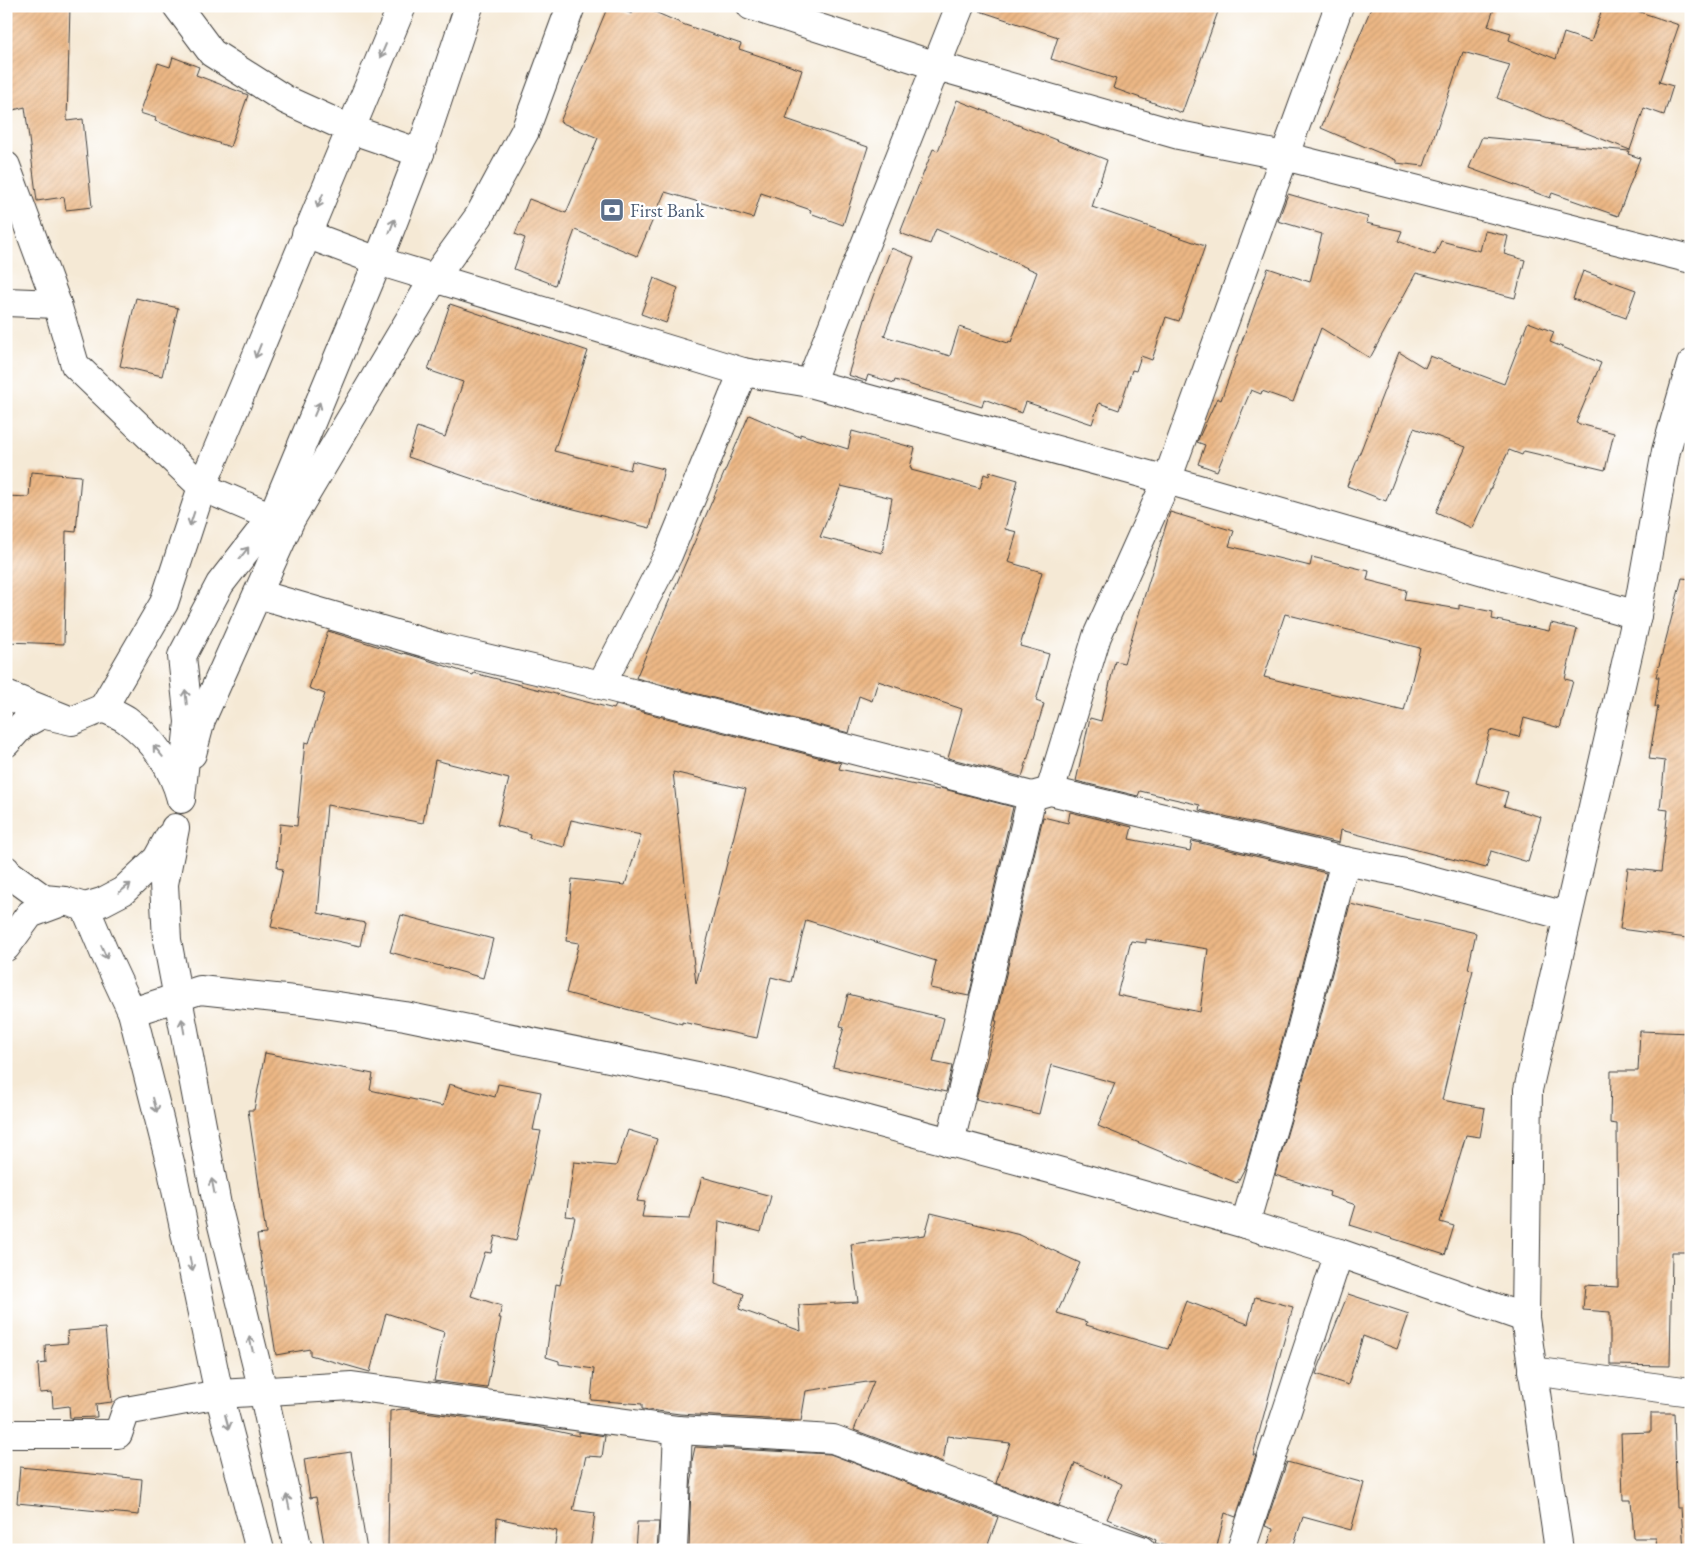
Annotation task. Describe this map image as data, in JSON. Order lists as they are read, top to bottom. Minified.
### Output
{"places":{"bank":["First Bank"]}}
